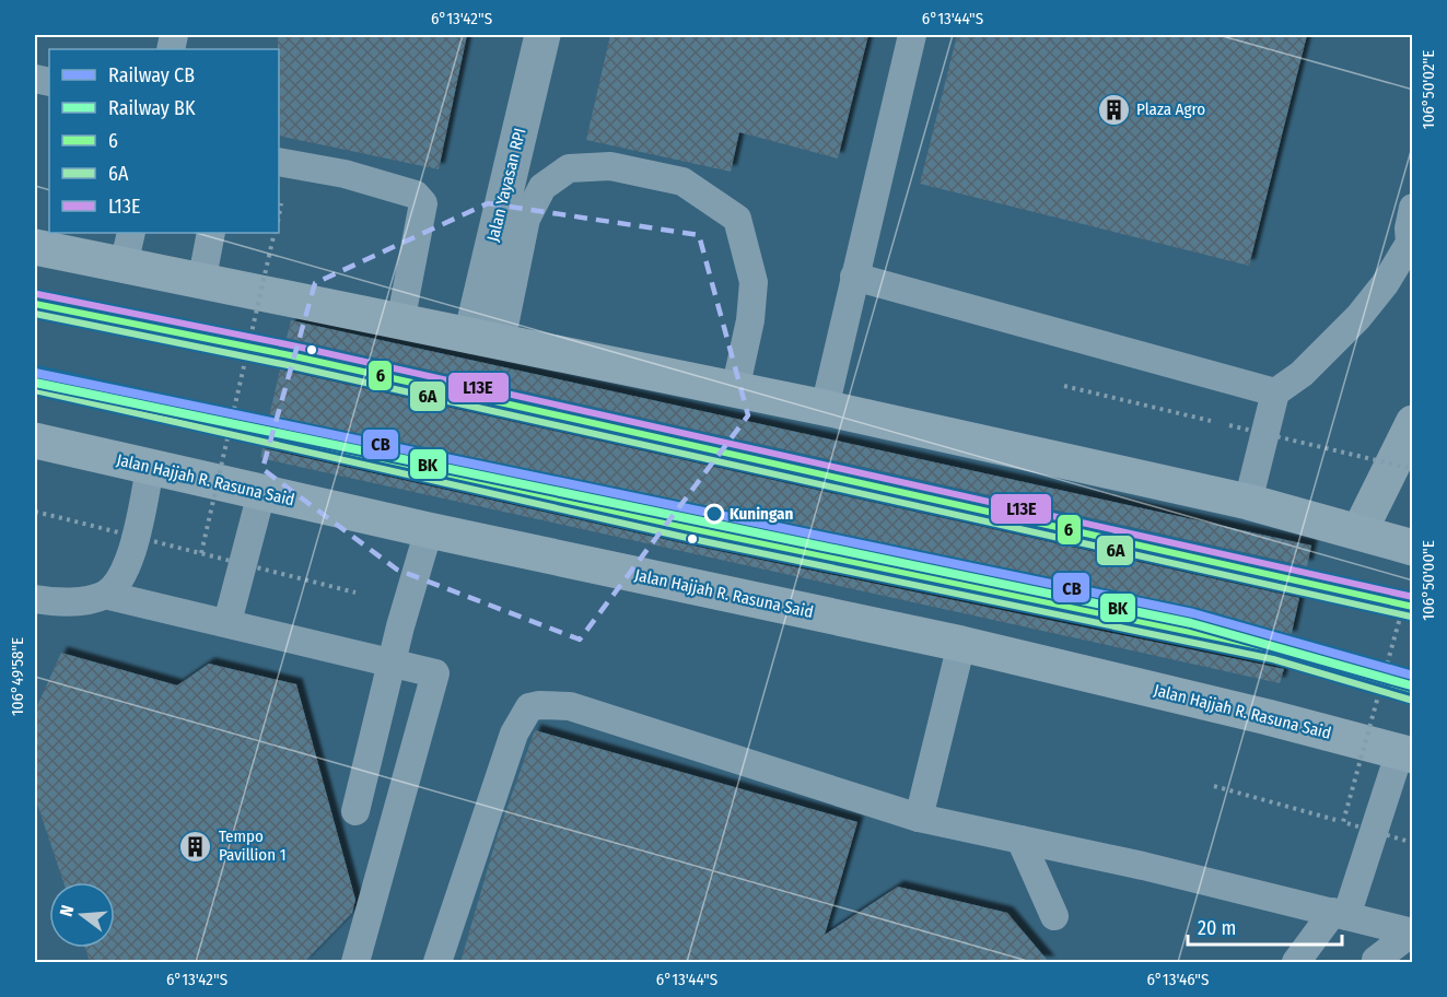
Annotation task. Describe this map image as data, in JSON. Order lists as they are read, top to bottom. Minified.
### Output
{"streets":{"main road":["Jalan Hajjah R. Rasuna Said"],"street":["Jalan Yayasan RPI"]},"places":{"building":["Plaza Agro","Tempo Pavillion 1"],"other":["Kuningan"]},"lines":["transit line L13E","transit line 6","transit line 6A","rail line CB","rail line BK"],"legend":["Railway CB","Railway BK","6","6A","L13E"],"scale_bar":"20 m","north":"left","coordinates":["6°13'42\"S","6°13'44\"S","106°50'02\"E","106°50'00\"E","106°49'58\"E","6°13'46\"S"]}
